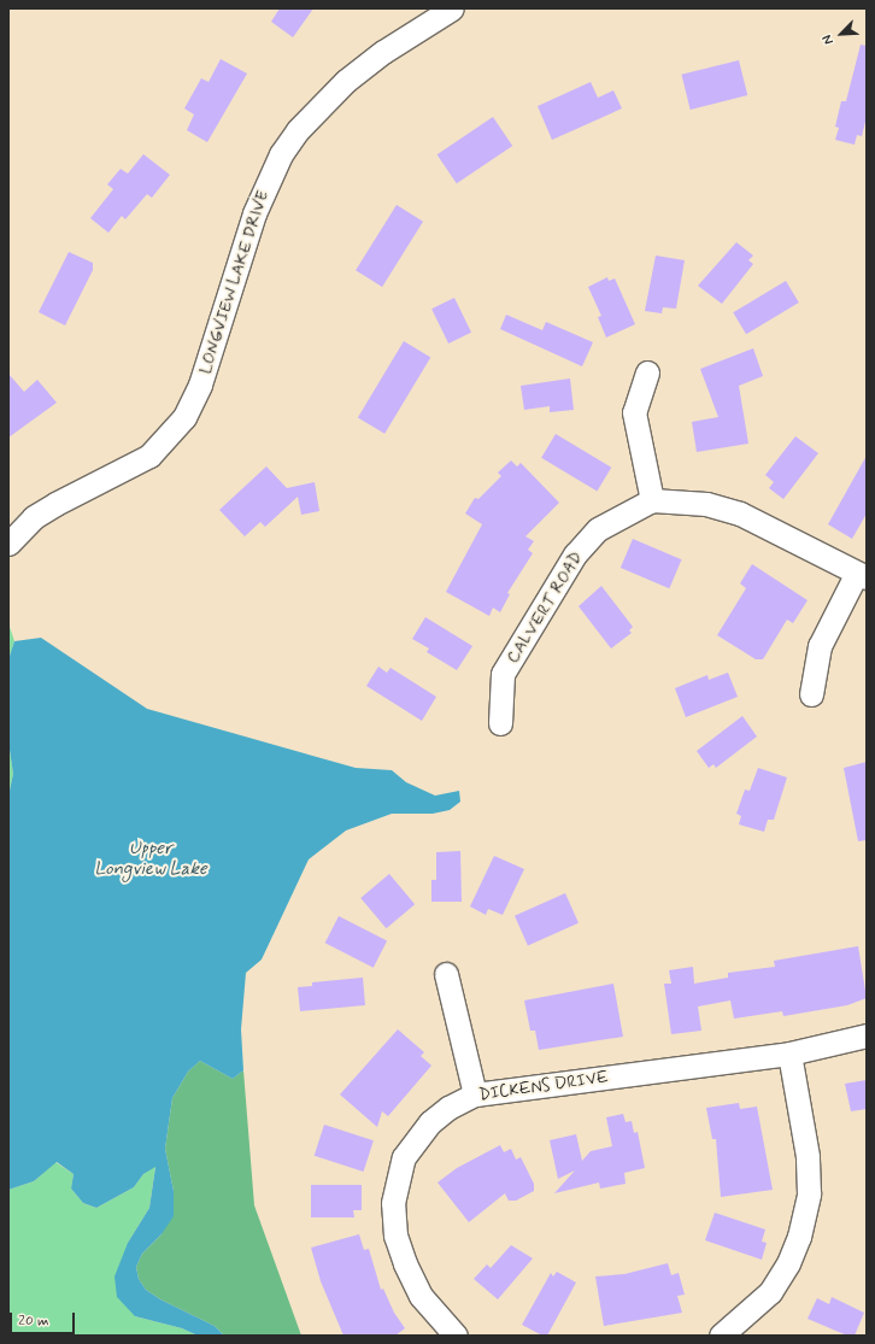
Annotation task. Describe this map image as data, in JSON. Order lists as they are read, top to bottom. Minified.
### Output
{"streets":{"street":["LONGVIEW LAKE DRIVE","CALVERT ROAD","DICKENS DRIVE"]},"water":["Upper Longview Lake"],"scale_bar":"20 m","north":"bottom left"}
